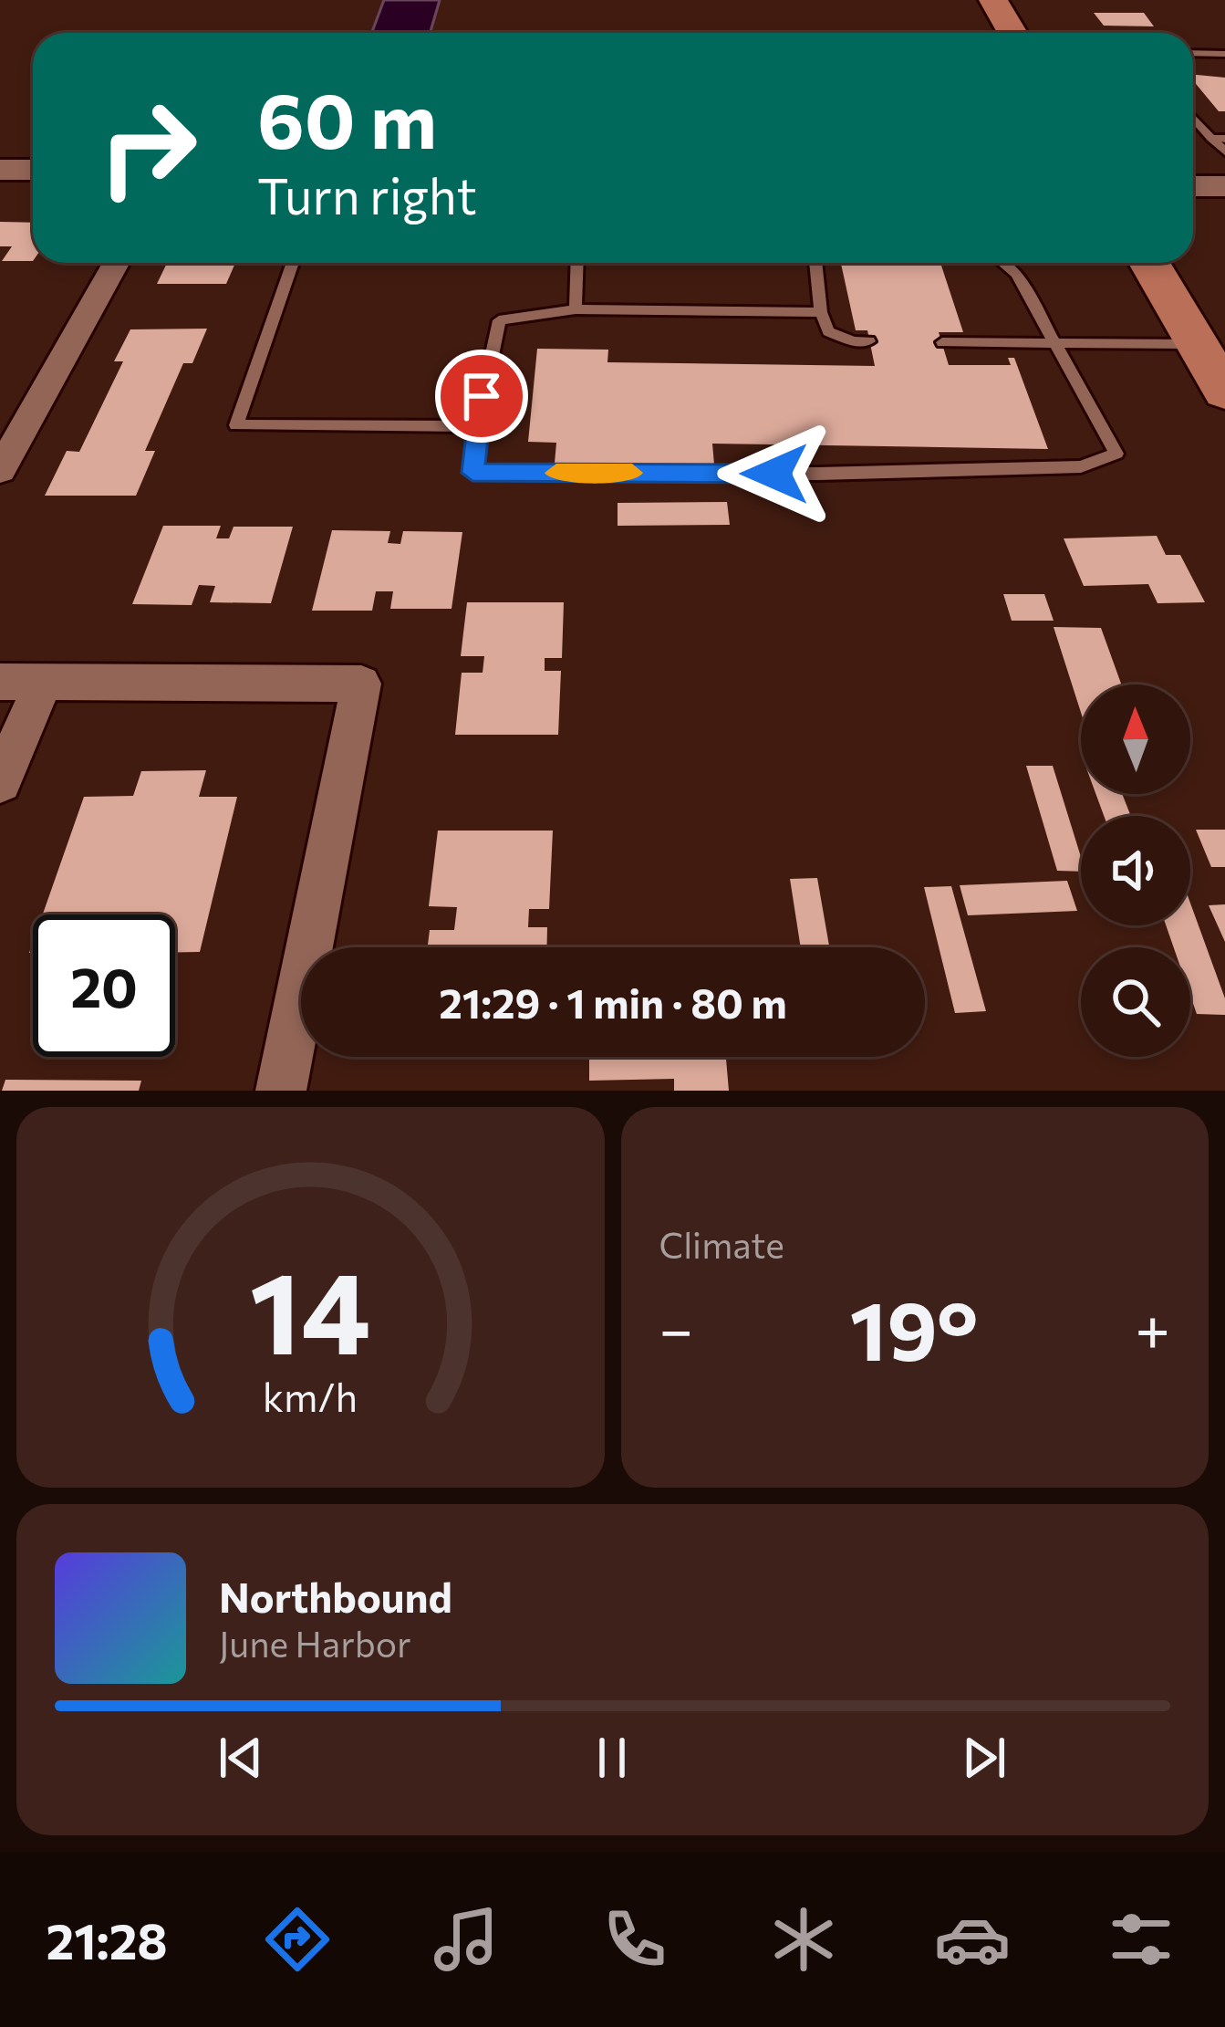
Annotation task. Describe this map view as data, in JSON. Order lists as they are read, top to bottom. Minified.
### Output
{"north":"top","page":{"turn":["60 m","Turn right"],"limit":"20","trip":"21:29 · 1 min · 80 m","tile":"Climate","heat":["−","19°","+"],"song":["Northbound","June Harbor"],"tabs":"21:28","gauge":["14","km/h"]}}
